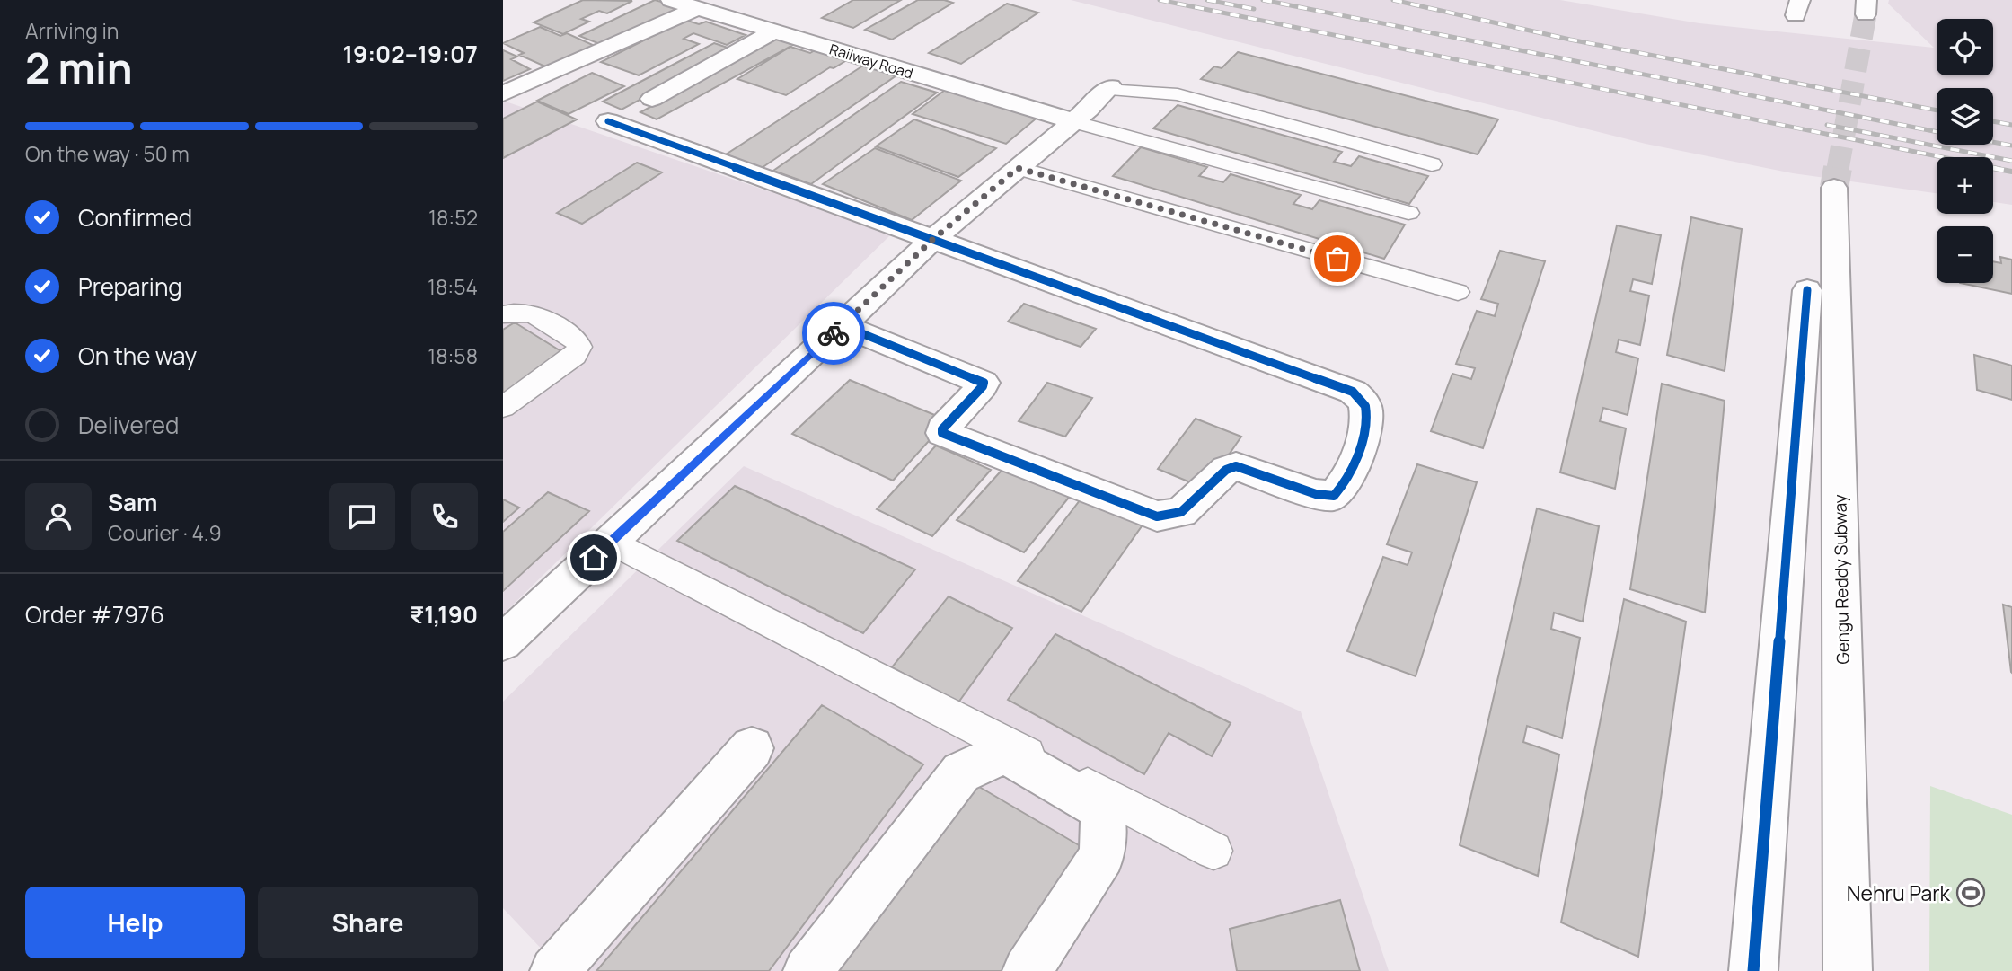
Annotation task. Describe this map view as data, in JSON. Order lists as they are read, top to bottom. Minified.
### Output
{"streets":{"street":["Railway Road","Gengu Reddy Subway"]},"places":{"sports":["Nehru Park"]},"page":{"heading":["2 min","Arriving in","19:02–19:07"],"panel":["Sam","Courier · 4.9","Order #7976","₹1,190"],"map_buttons":["+","−"],"bar":"On the way · 50 m","list":[["Confirmed","18:52"],["Preparing","18:54"],["On the way","18:58"],"Delivered"],"buttons":["Help","Share"]}}
